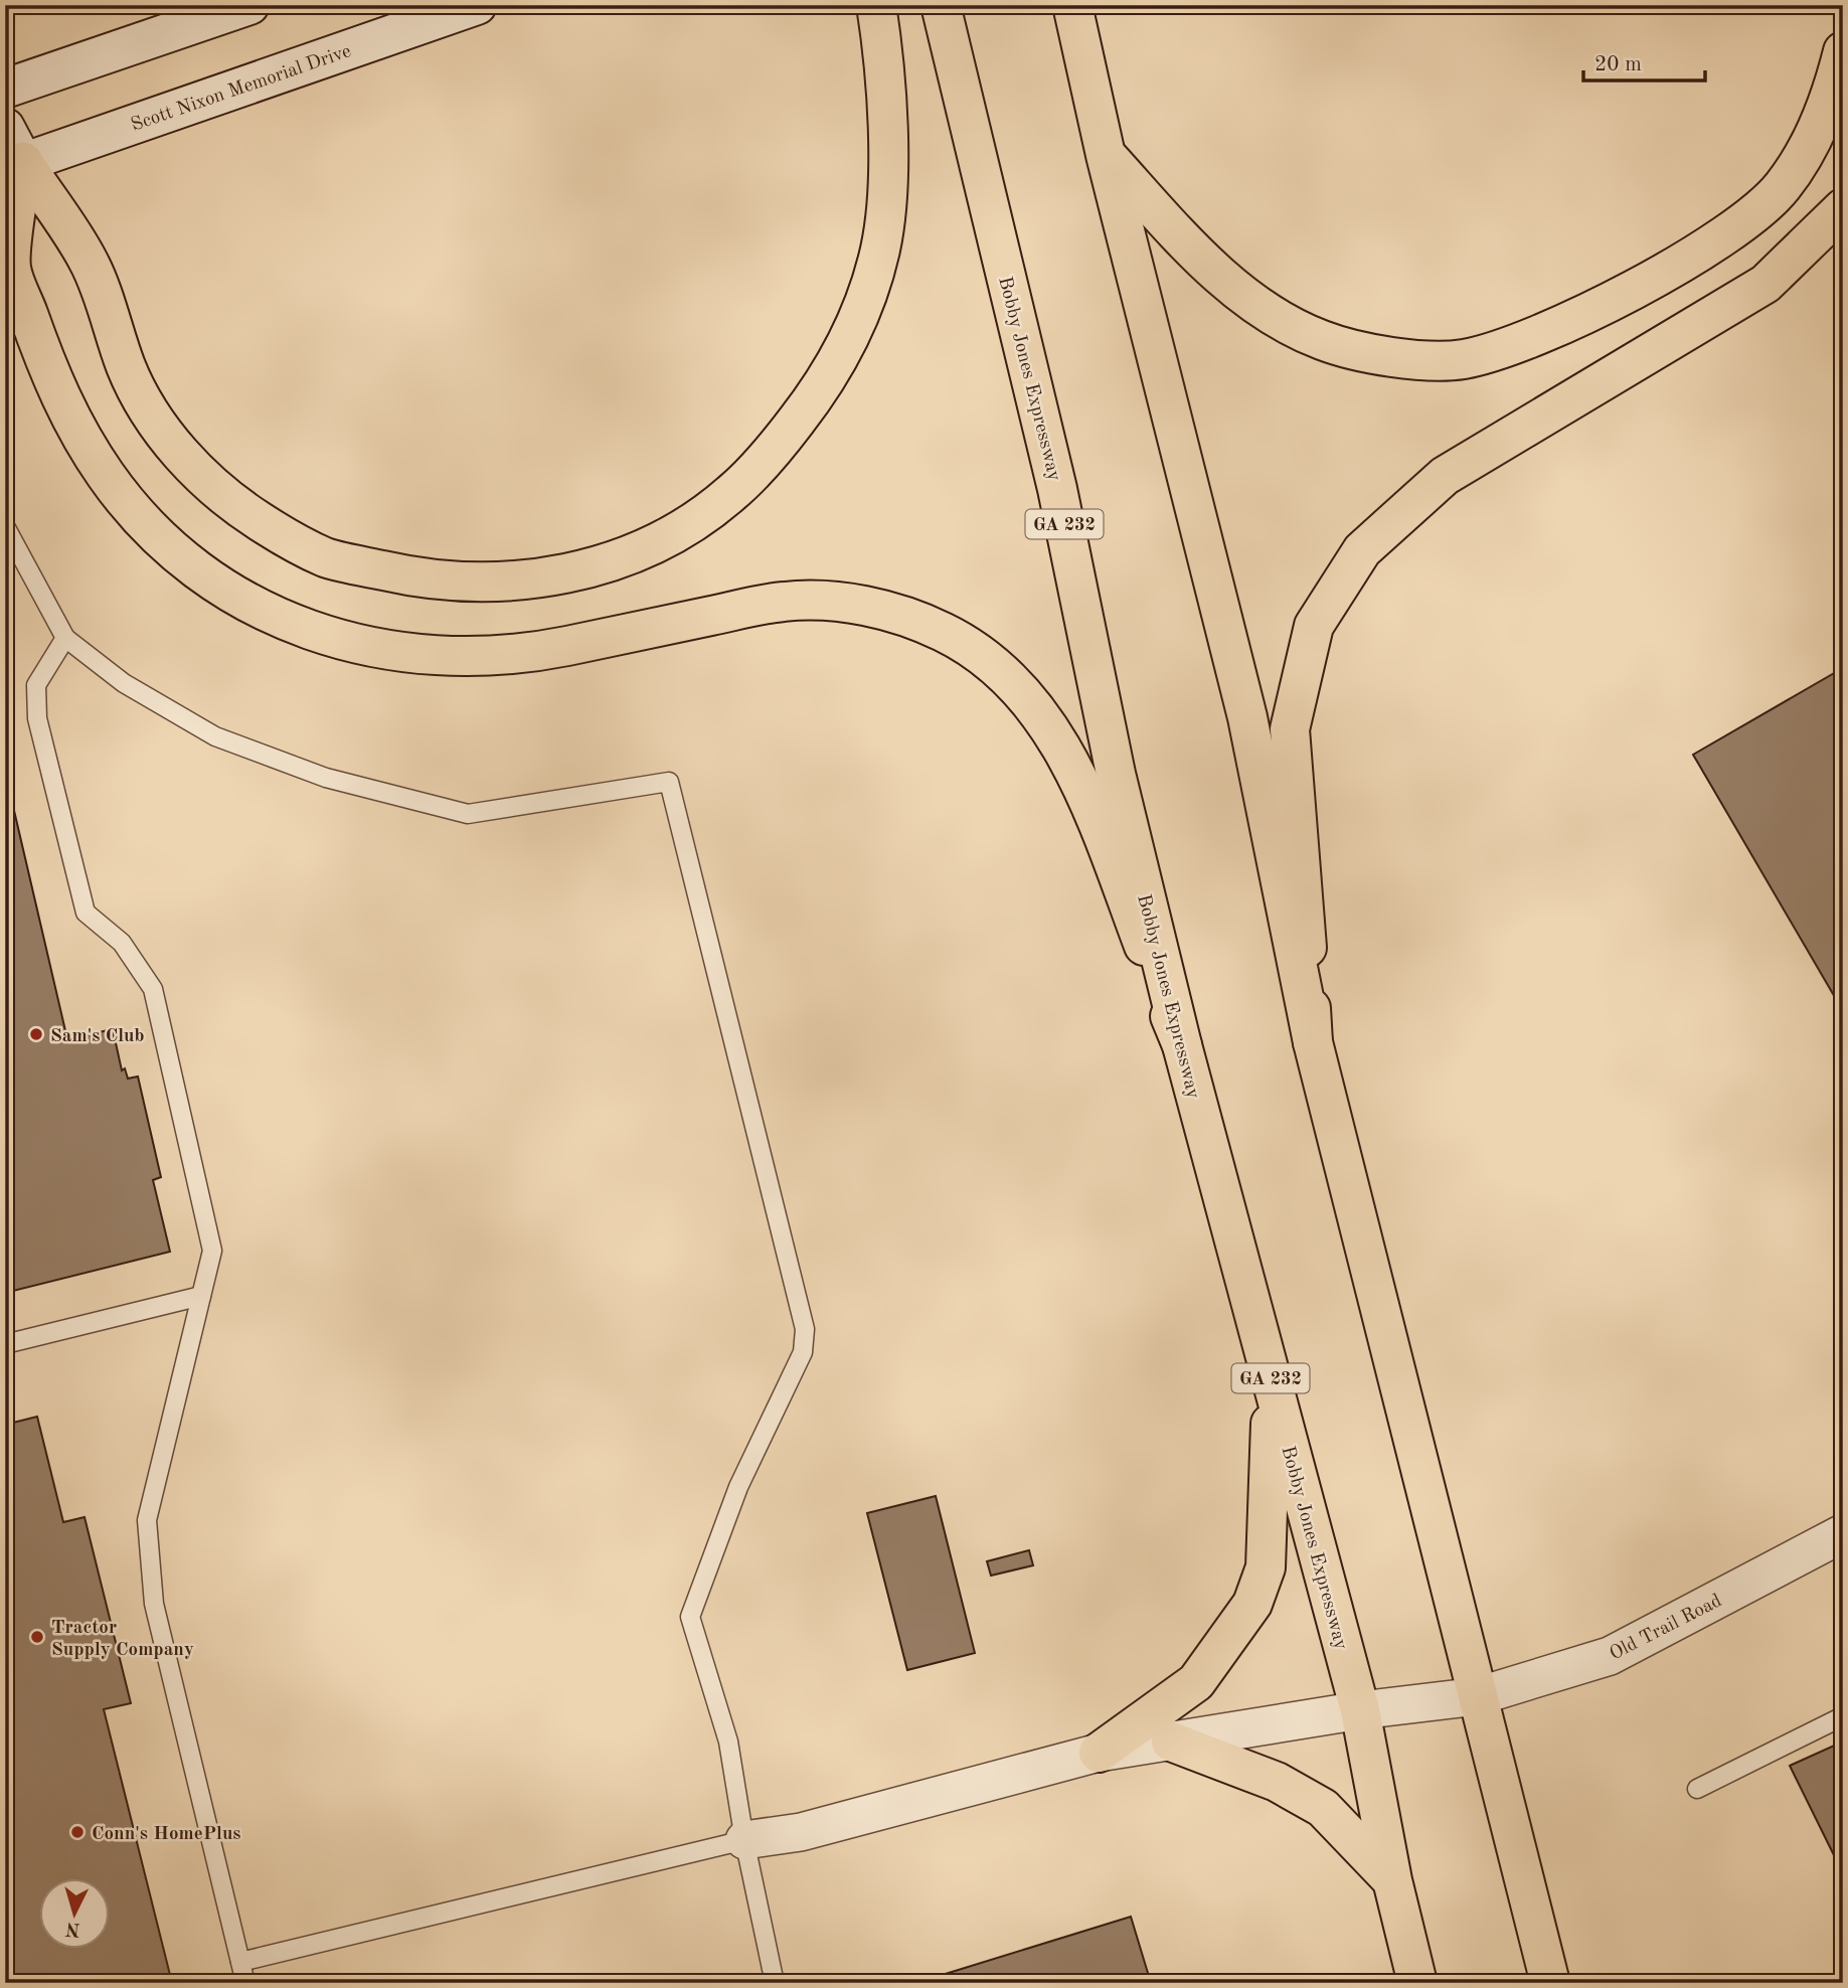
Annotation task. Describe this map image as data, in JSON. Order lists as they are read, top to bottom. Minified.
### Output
{"streets":{"main road":["Scott Nixon Memorial Drive","Bobby Jones Expressway","GA 232"],"street":["Old Trail Road"]},"crossings":[["Bobby Jones Expressway","Old Trail Road"]],"places":["Sam's Club","Tractor Supply Company","Conn's HomePlus"],"scale_bar":"20 m","north":"bottom"}
